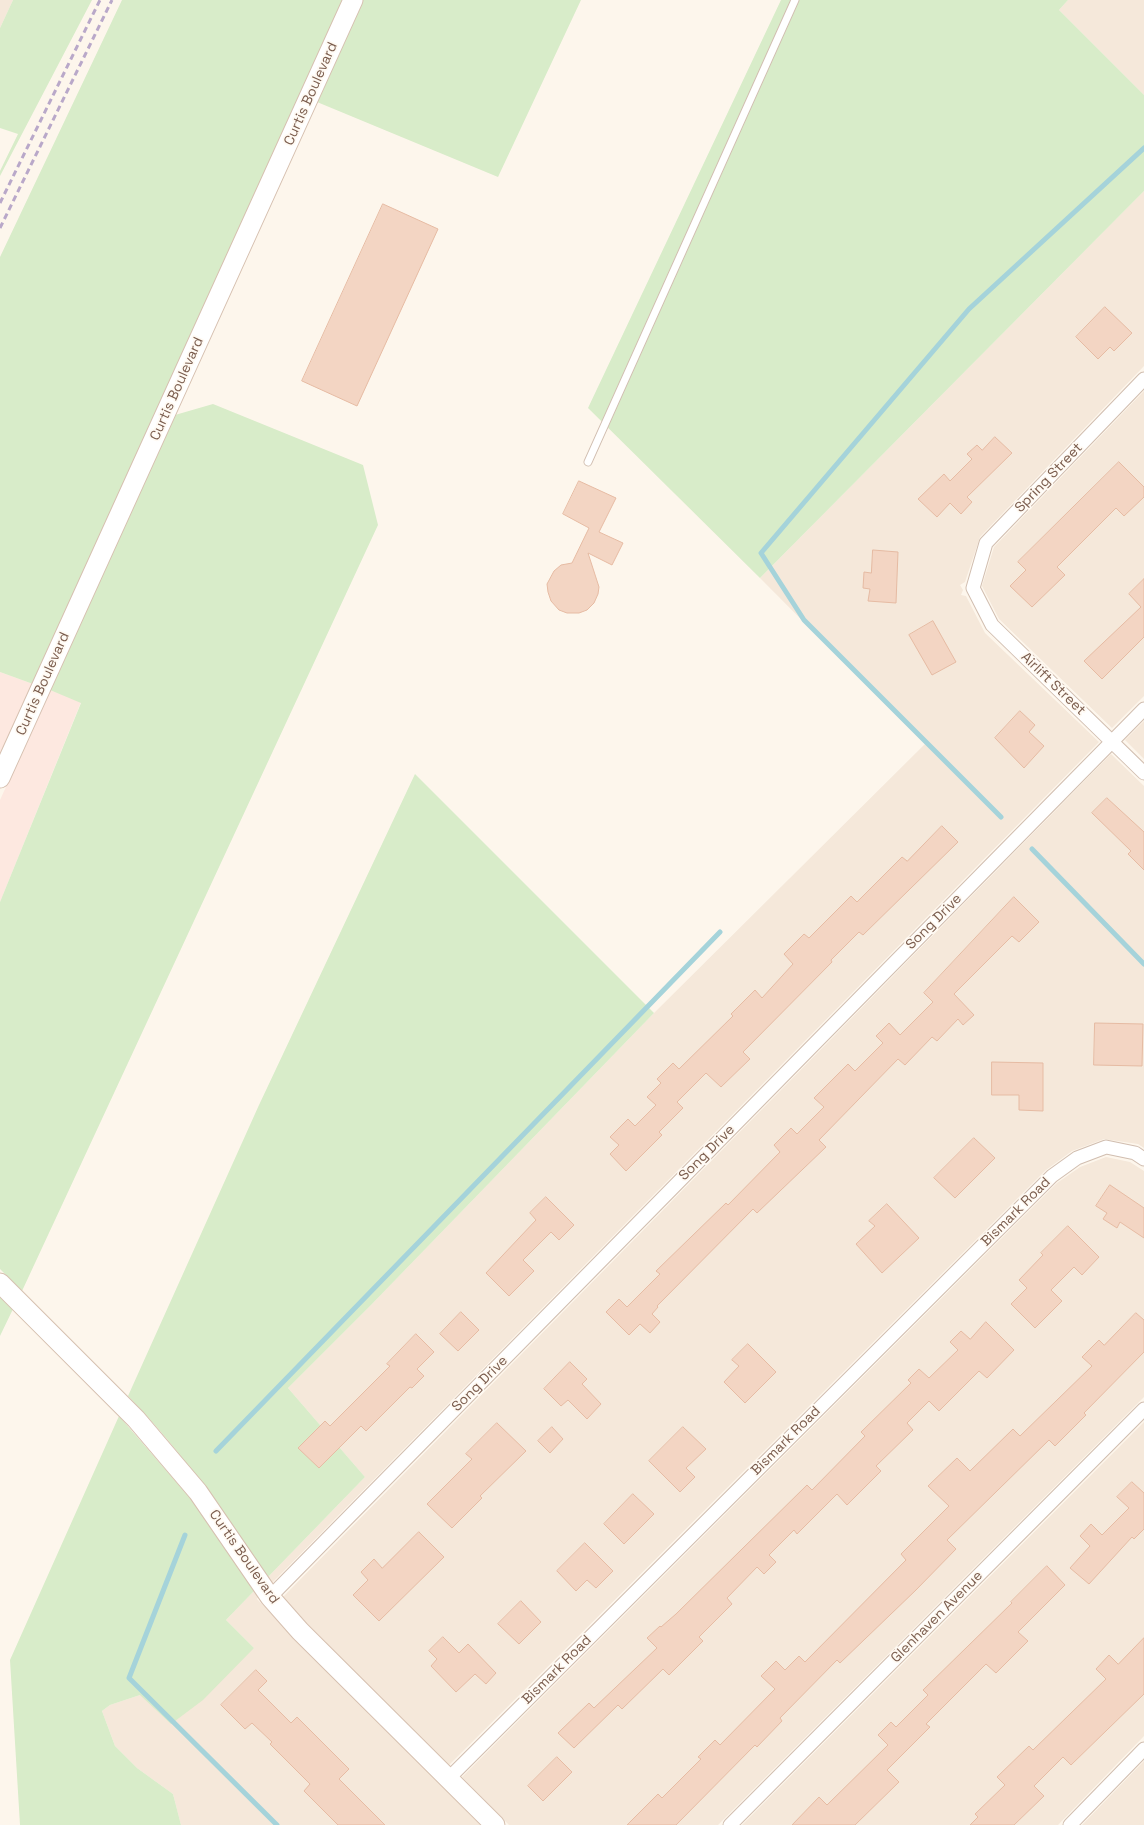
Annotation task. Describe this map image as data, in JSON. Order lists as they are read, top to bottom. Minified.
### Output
{"streets":{"street":["Curtis Boulevard","Spring Street","Airlift Street","Song Drive","Bismark Road","Glenhaven Avenue"]},"crossings":[["Curtis Boulevard","Song Drive"],["Curtis Boulevard","Bismark Road"],["Spring Street","Airlift Street"],["Airlift Street","Song Drive"]]}
